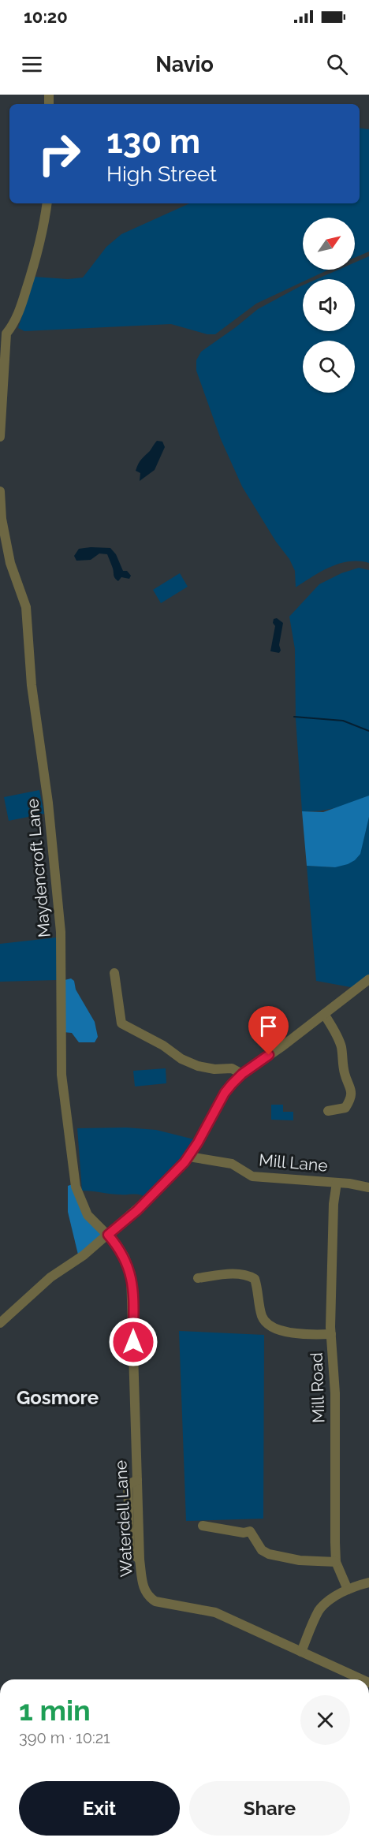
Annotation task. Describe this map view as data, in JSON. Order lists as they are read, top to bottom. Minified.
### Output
{"streets":{"street":["Maydencroft Lane","Mill Lane","Mill Road","Waterdell Lane"]},"crossings":[["Maydencroft Lane","Waterdell Lane"],["Mill Lane","Mill Road"]],"districts":["Gosmore"],"north":"top right","page":{"status":"10:20","header":"Navio","turn":["130 m","High Street"],"heading":["1 min","390 m · 10:21"],"buttons":["Exit","Share"]}}
